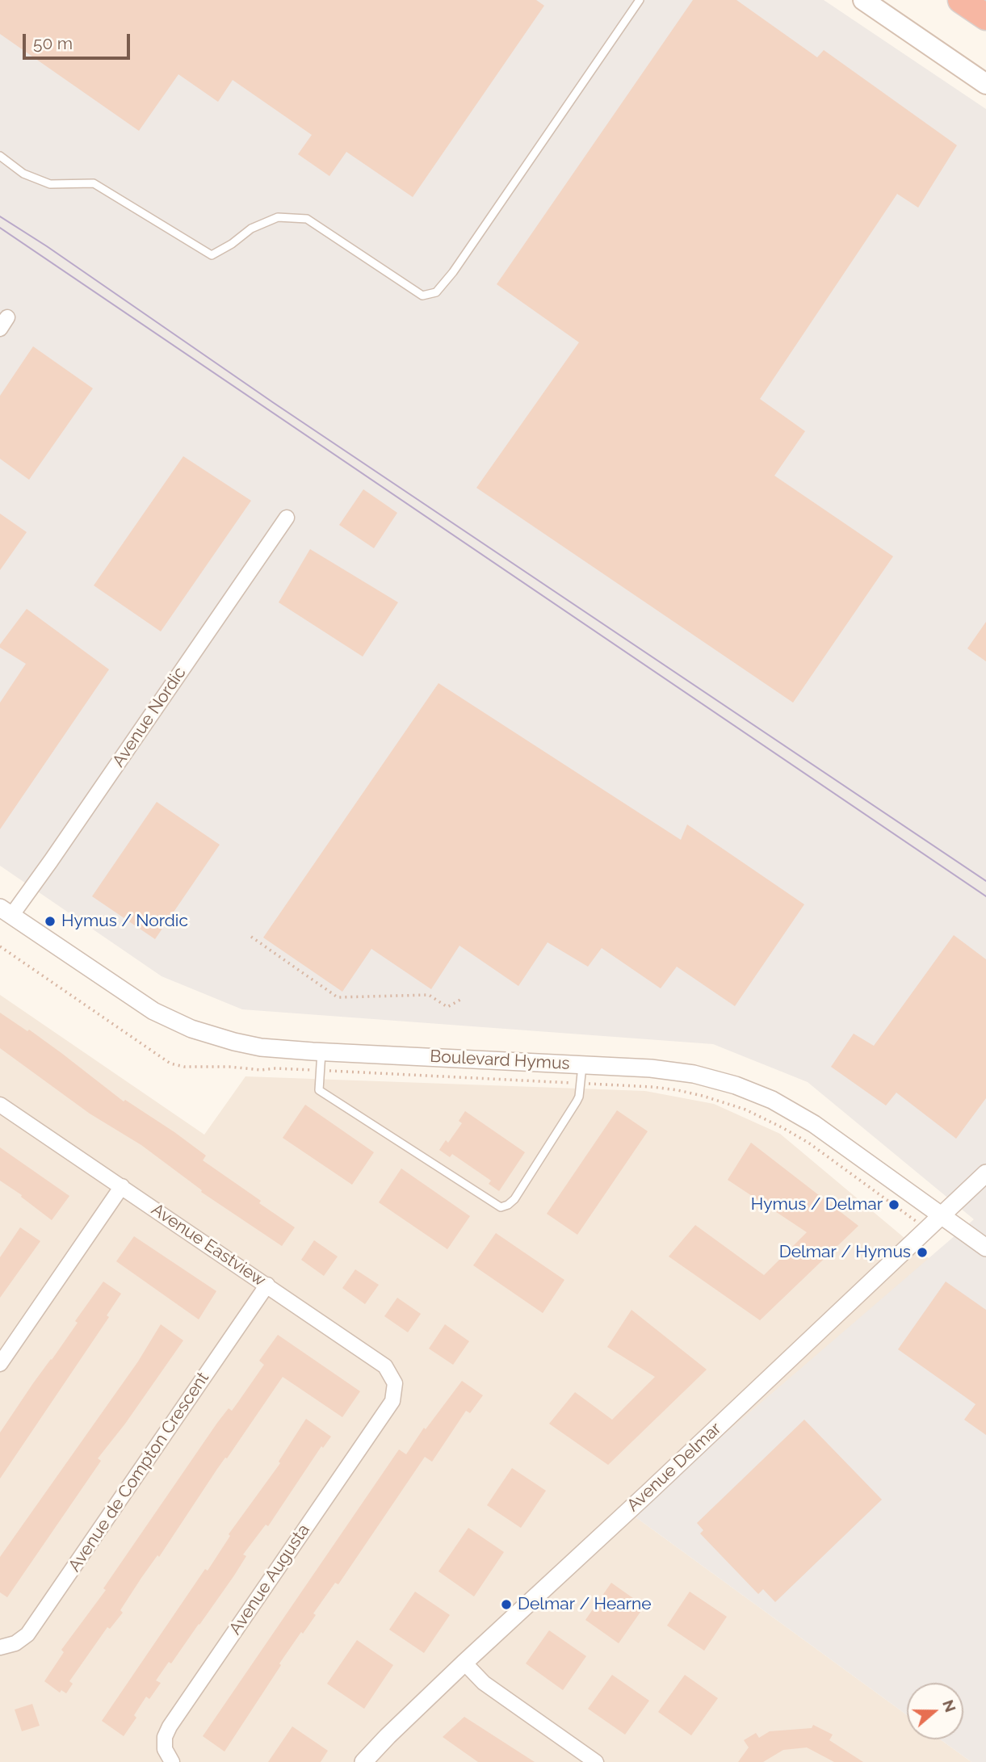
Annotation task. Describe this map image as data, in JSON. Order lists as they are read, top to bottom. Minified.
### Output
{"streets":{"street":["Avenue Nordic","Boulevard Hymus","Avenue Eastview","Avenue Delmar","Avenue de Compton Crescent","Avenue Augusta"]},"crossings":[["Avenue Nordic","Boulevard Hymus"],["Boulevard Hymus","Avenue Delmar"],["Avenue Eastview","Avenue de Compton Crescent"],["Avenue Eastview","Avenue Augusta"]],"places":["Hymus / Nordic","Hymus / Delmar","Delmar / Hymus","Delmar / Hearne"],"scale_bar":"50 m","north":"right"}
